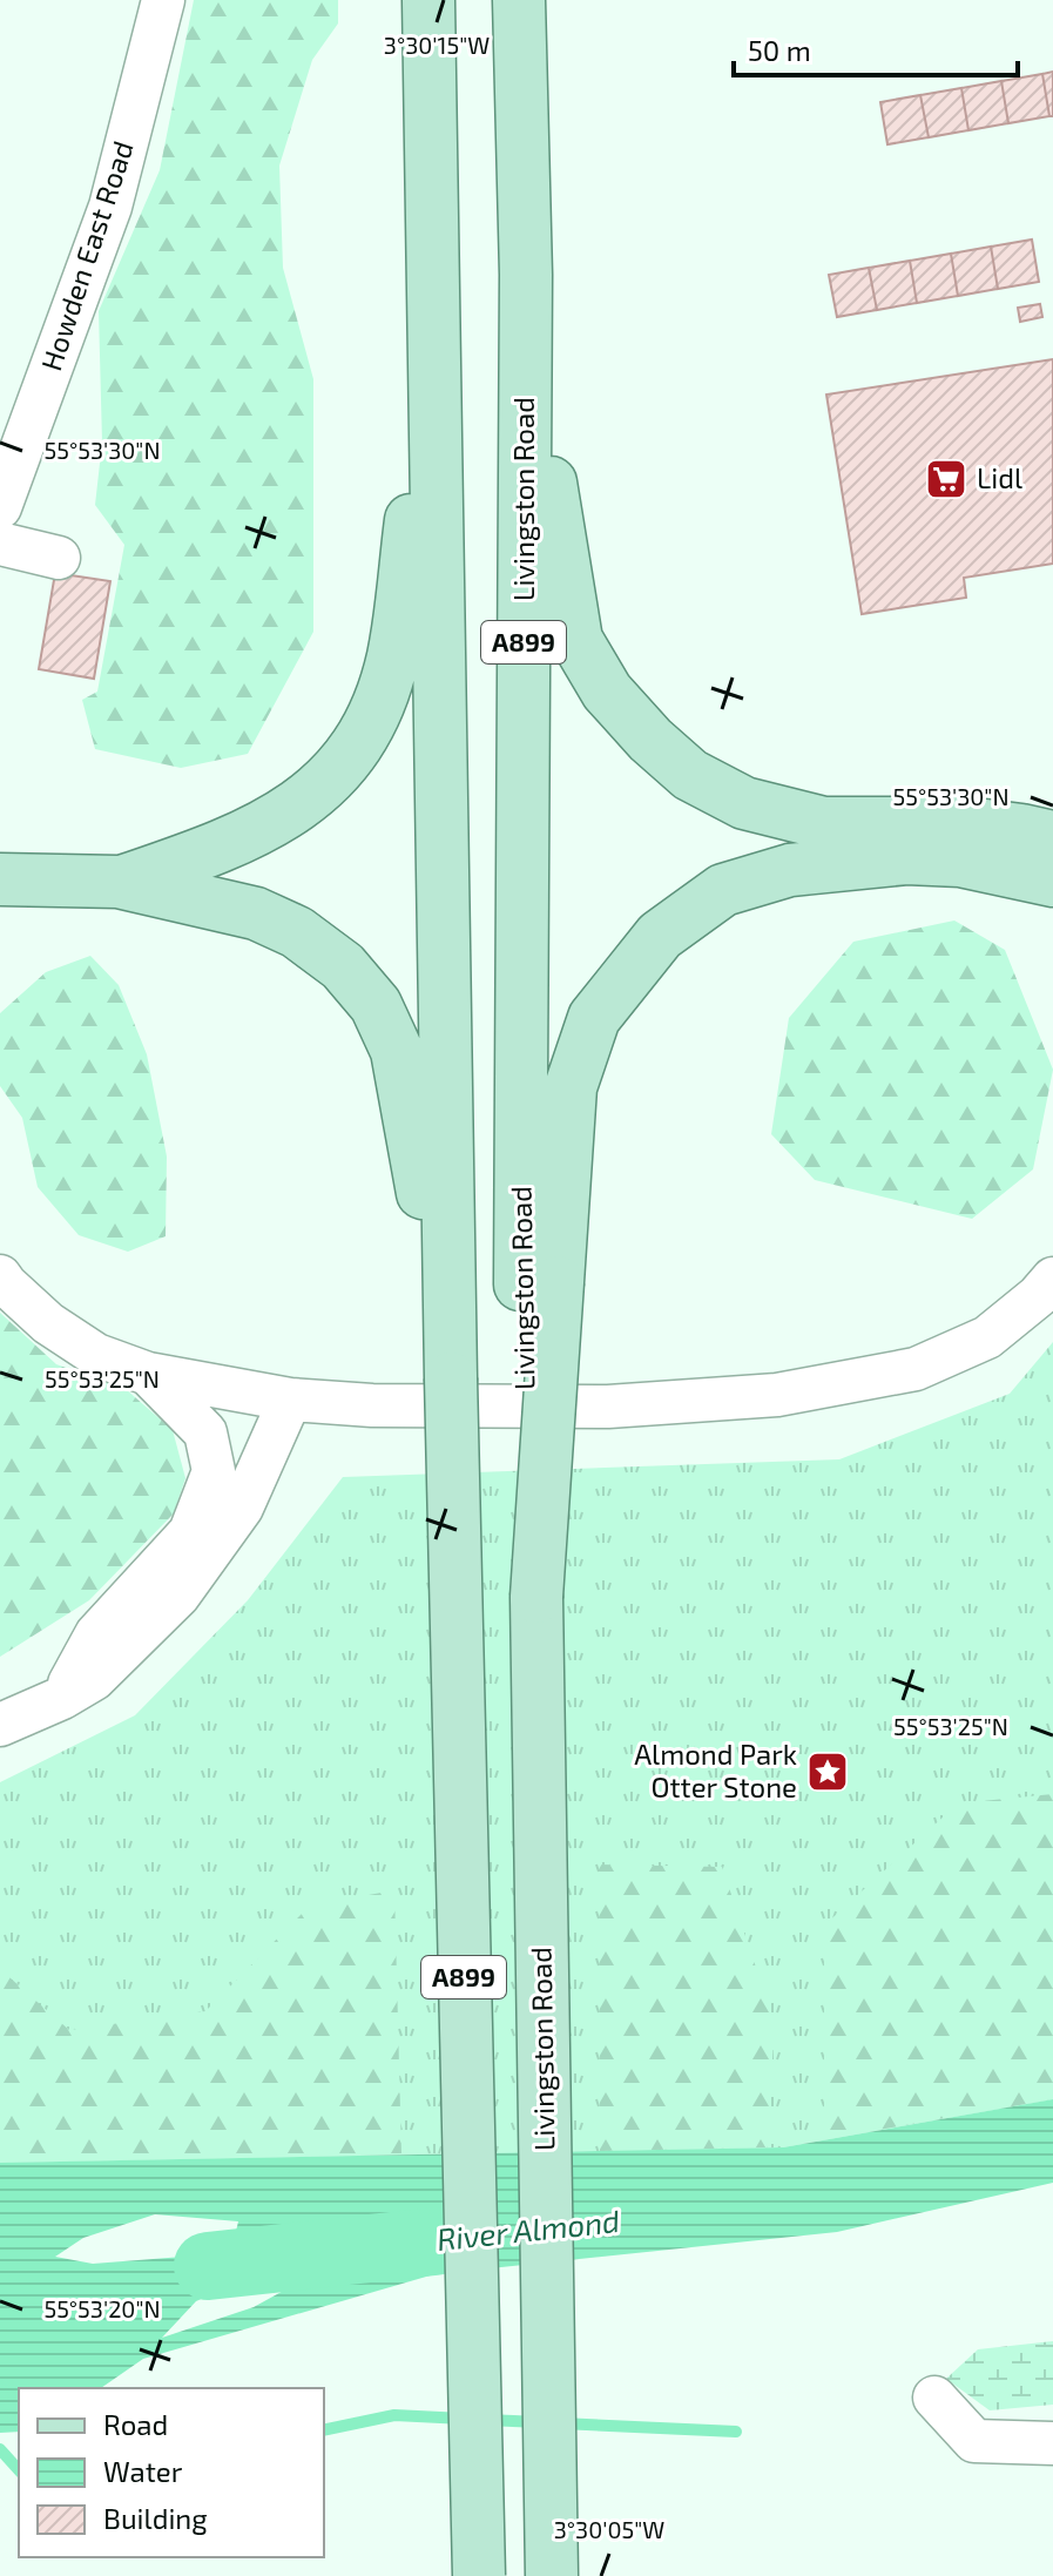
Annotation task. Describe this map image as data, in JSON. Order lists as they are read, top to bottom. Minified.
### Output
{"streets":{"main road":["Livingston Road","A899"],"street":["Howden East Road"]},"water":["River Almond"],"places":{"supermarket":["Lidl"],"place":["Almond Park Otter Stone"]},"legend":["Road","Water","Building"],"scale_bar":"50 m","coordinates":["3°30'15\"W","55°53'30\"N","55°53'25\"N","55°53'20\"N","3°30'05\"W"]}
